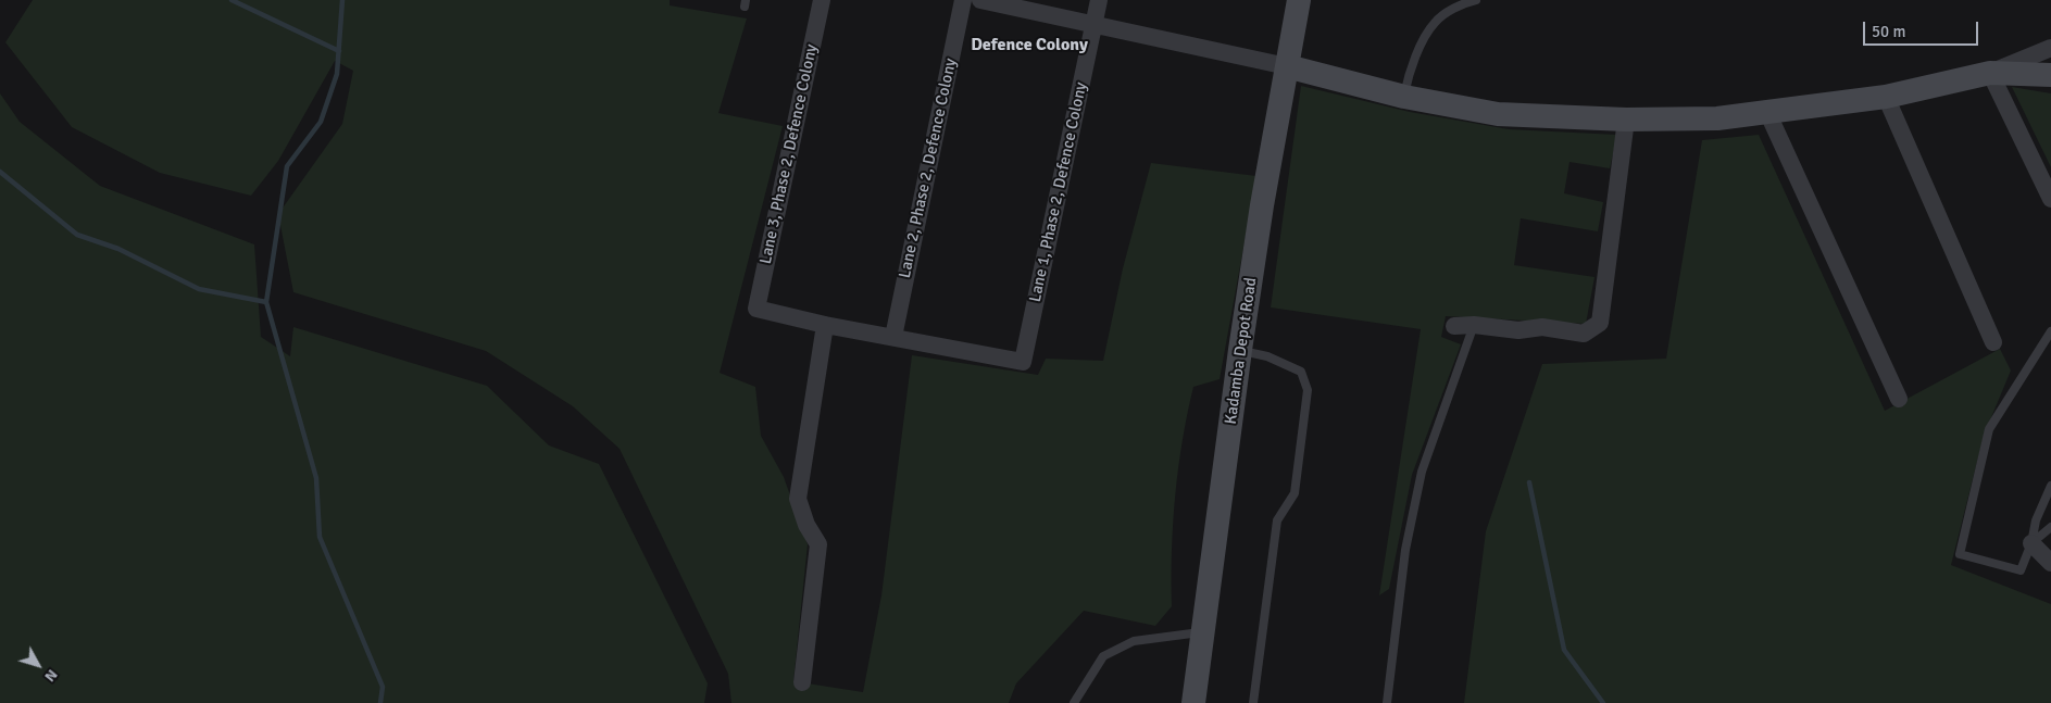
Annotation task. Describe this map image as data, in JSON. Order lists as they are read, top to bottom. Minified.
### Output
{"streets":{"street":["Lane 3, Phase 2, Defence Colony","Lane 2, Phase 2, Defence Colony","Lane 1, Phase 2, Defence Colony","Kadamba Depot Road"]},"crossings":[["Lane 2, Phase 2, Defence Colony","Lane 1, Phase 2, Defence Colony"]],"districts":["Defence Colony"],"scale_bar":"50 m","north":"bottom right"}
